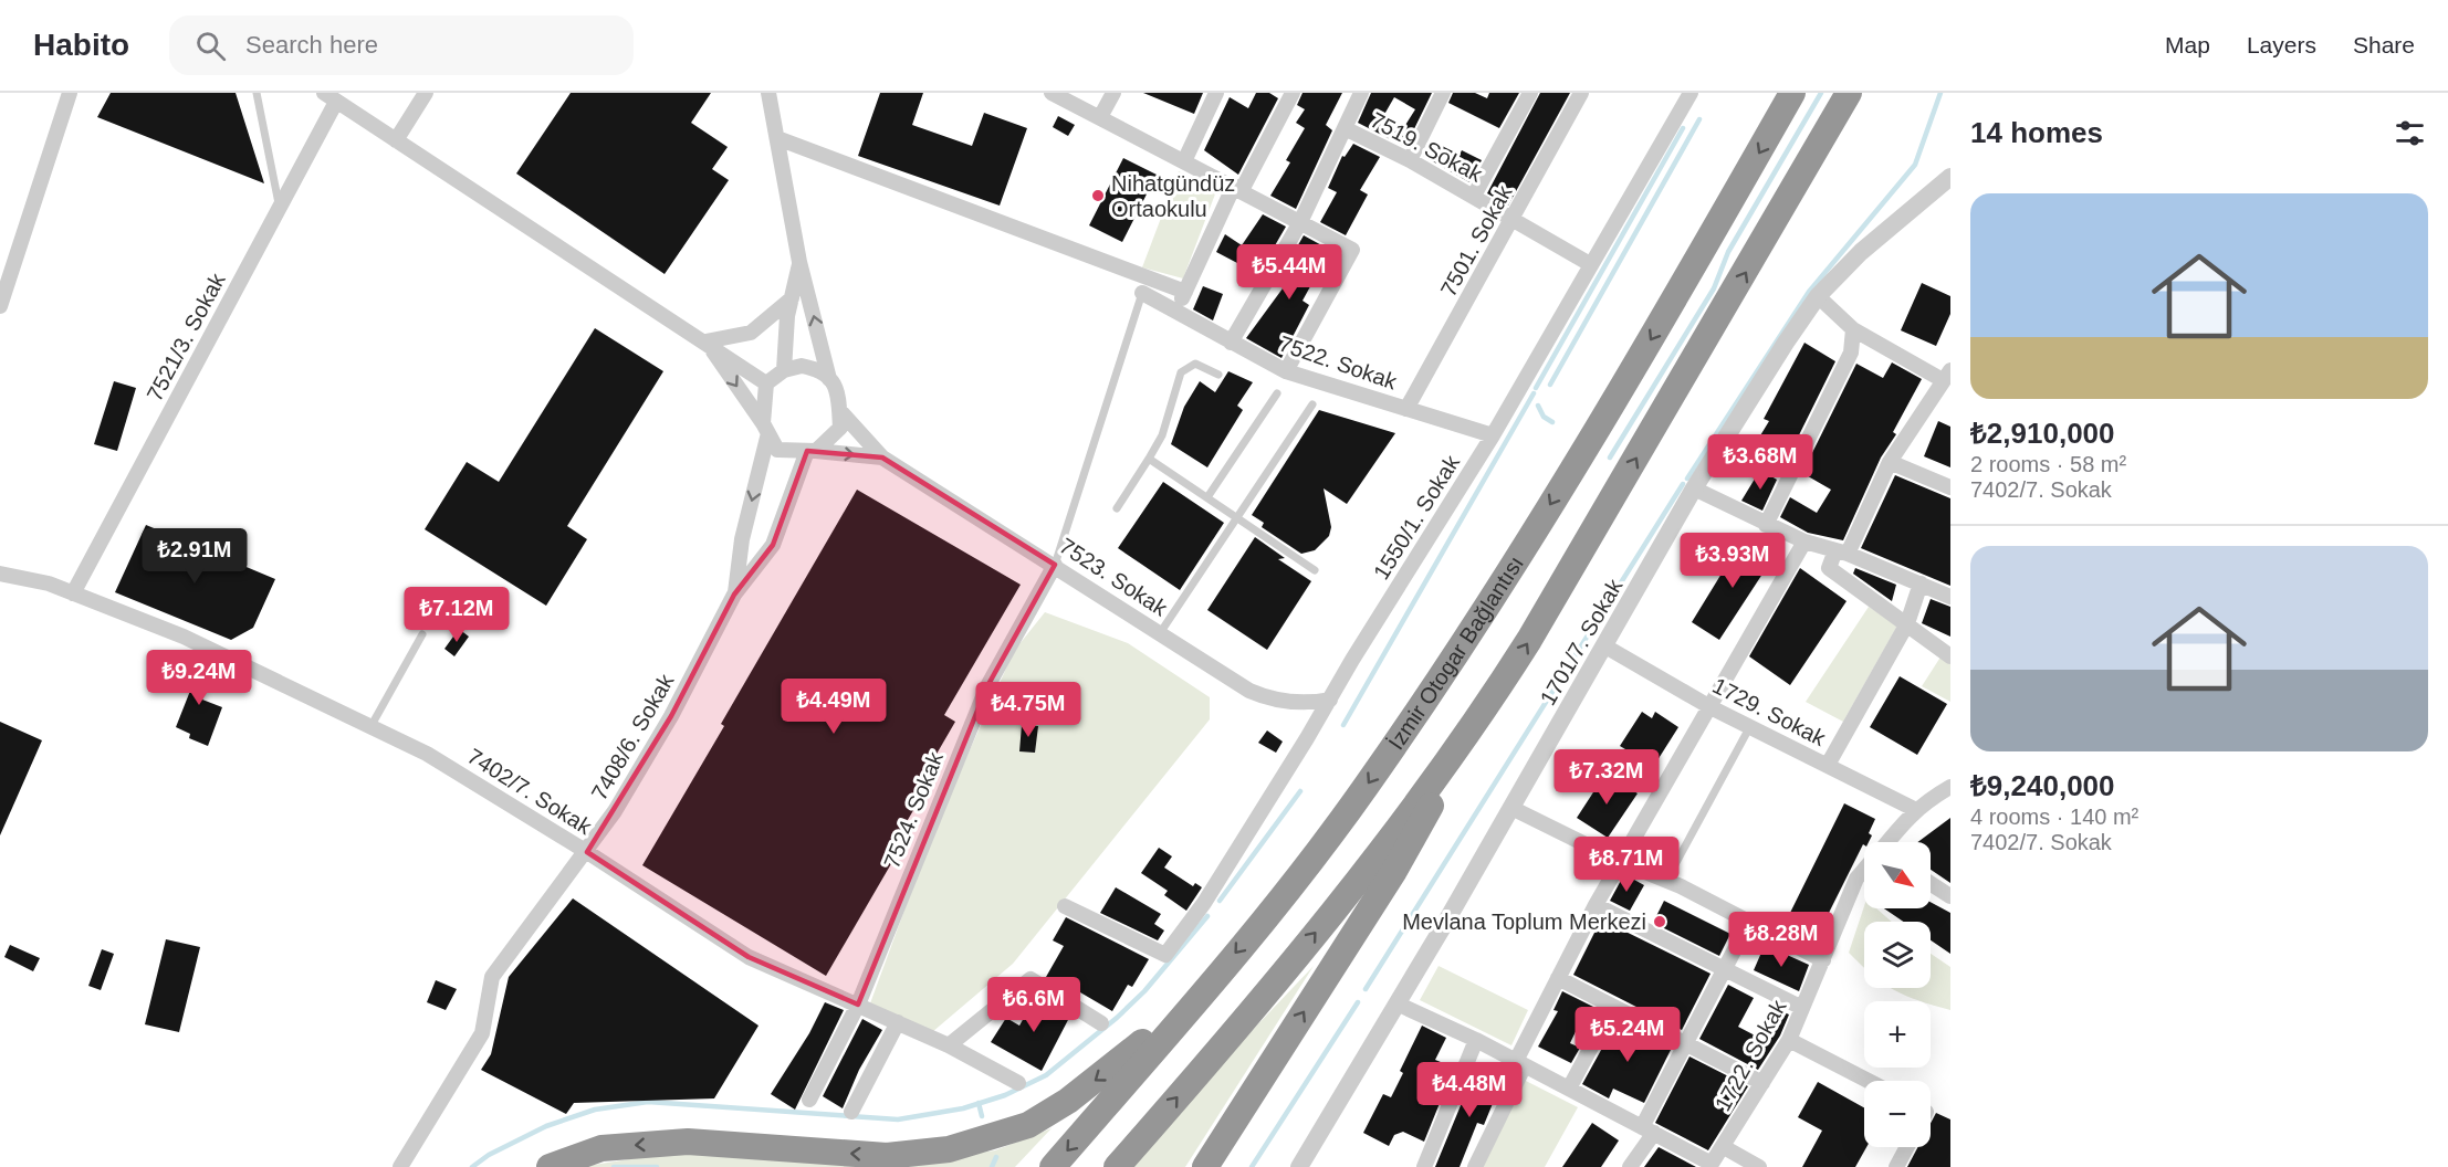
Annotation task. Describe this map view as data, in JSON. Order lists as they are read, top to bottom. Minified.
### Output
{"streets":{"highway":["İzmir Otogar Bağlantısı"],"street":["7519. Sokak","7501. Sokak","7521/3. Sokak","7522. Sokak","1550/1. Sokak","7523. Sokak","1701/7. Sokak","1729. Sokak","7408/6. Sokak","7402/7. Sokak","7524. Sokak","1722. Sokak"]},"crossings":[["7519. Sokak","7501. Sokak"],["7519. Sokak","1550/1. Sokak"],["7501. Sokak","7522. Sokak"],["7521/3. Sokak","7402/7. Sokak"],["7522. Sokak","1550/1. Sokak"],["1550/1. Sokak","7523. Sokak"],["7523. Sokak","7524. Sokak"],["1701/7. Sokak","1729. Sokak"],["1729. Sokak","1722. Sokak"],["7408/6. Sokak","7402/7. Sokak"],["7402/7. Sokak","7524. Sokak"]],"places":["Nihatgündüz Ortaokulu","Mevlana Toplum Merkezi"],"north":"bottom right","page":{"header":"Habito","search":"Search here","nav":["Map","Layers","Share"],"heading":"14 homes","list":[{"name":"₺2,910,000","note":"2 rooms · 58 m² · 7402/7. Sokak"},{"name":"₺9,240,000","note":"4 rooms · 140 m² · 7402/7. Sokak"}],"price":["₺5.44M","₺3.68M","₺2.91M","₺3.93M","₺7.12M","₺9.24M","₺4.49M","₺4.75M","₺7.32M","₺8.71M","₺8.28M","₺6.6M","₺5.24M","₺4.48M"],"map_buttons":["+","−"]}}
